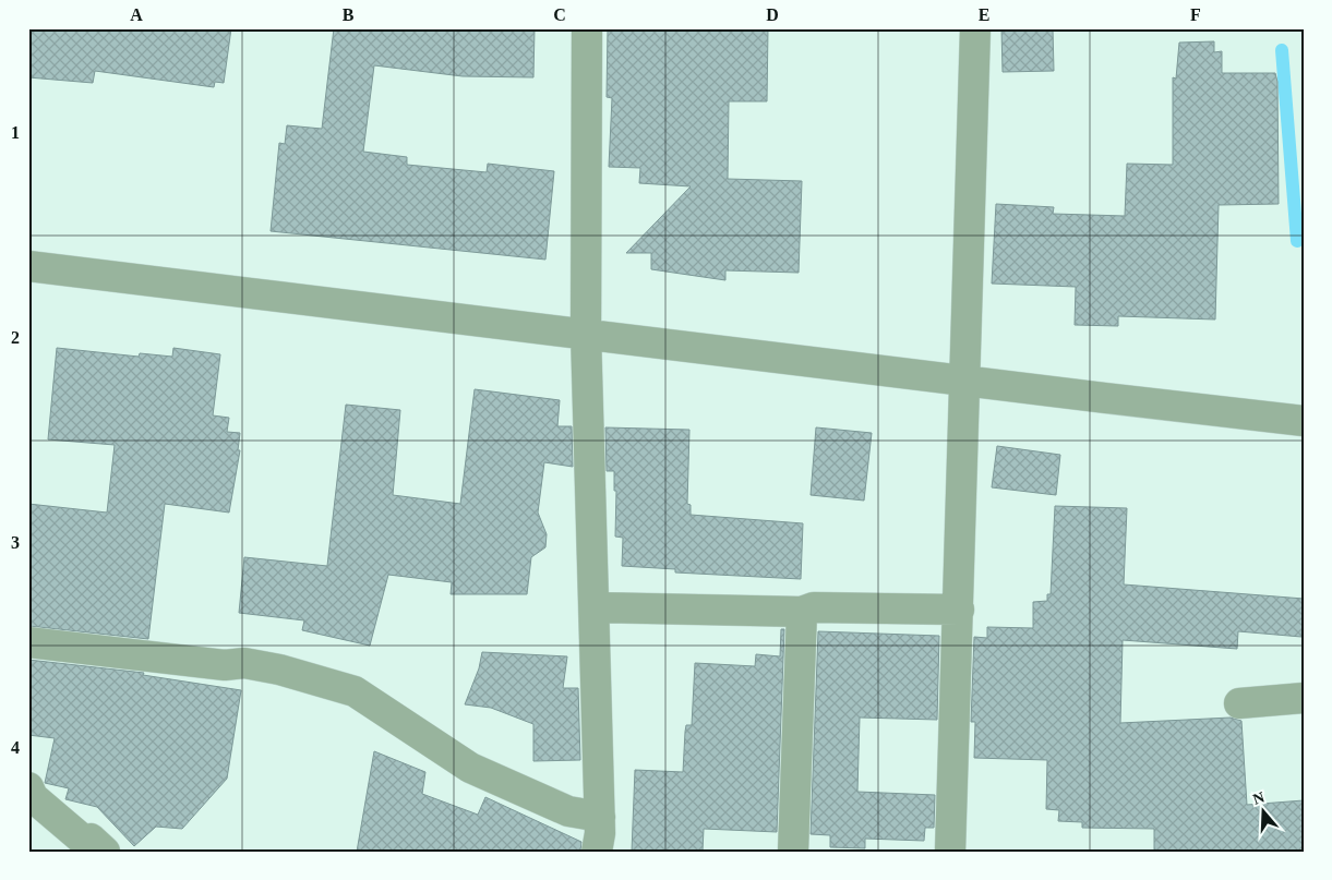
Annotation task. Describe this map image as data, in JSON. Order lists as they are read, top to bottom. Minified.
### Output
{"north":"top","grid":{"columns":["A","B","C","D","E","F"],"rows":["1","2","3","4"]}}
